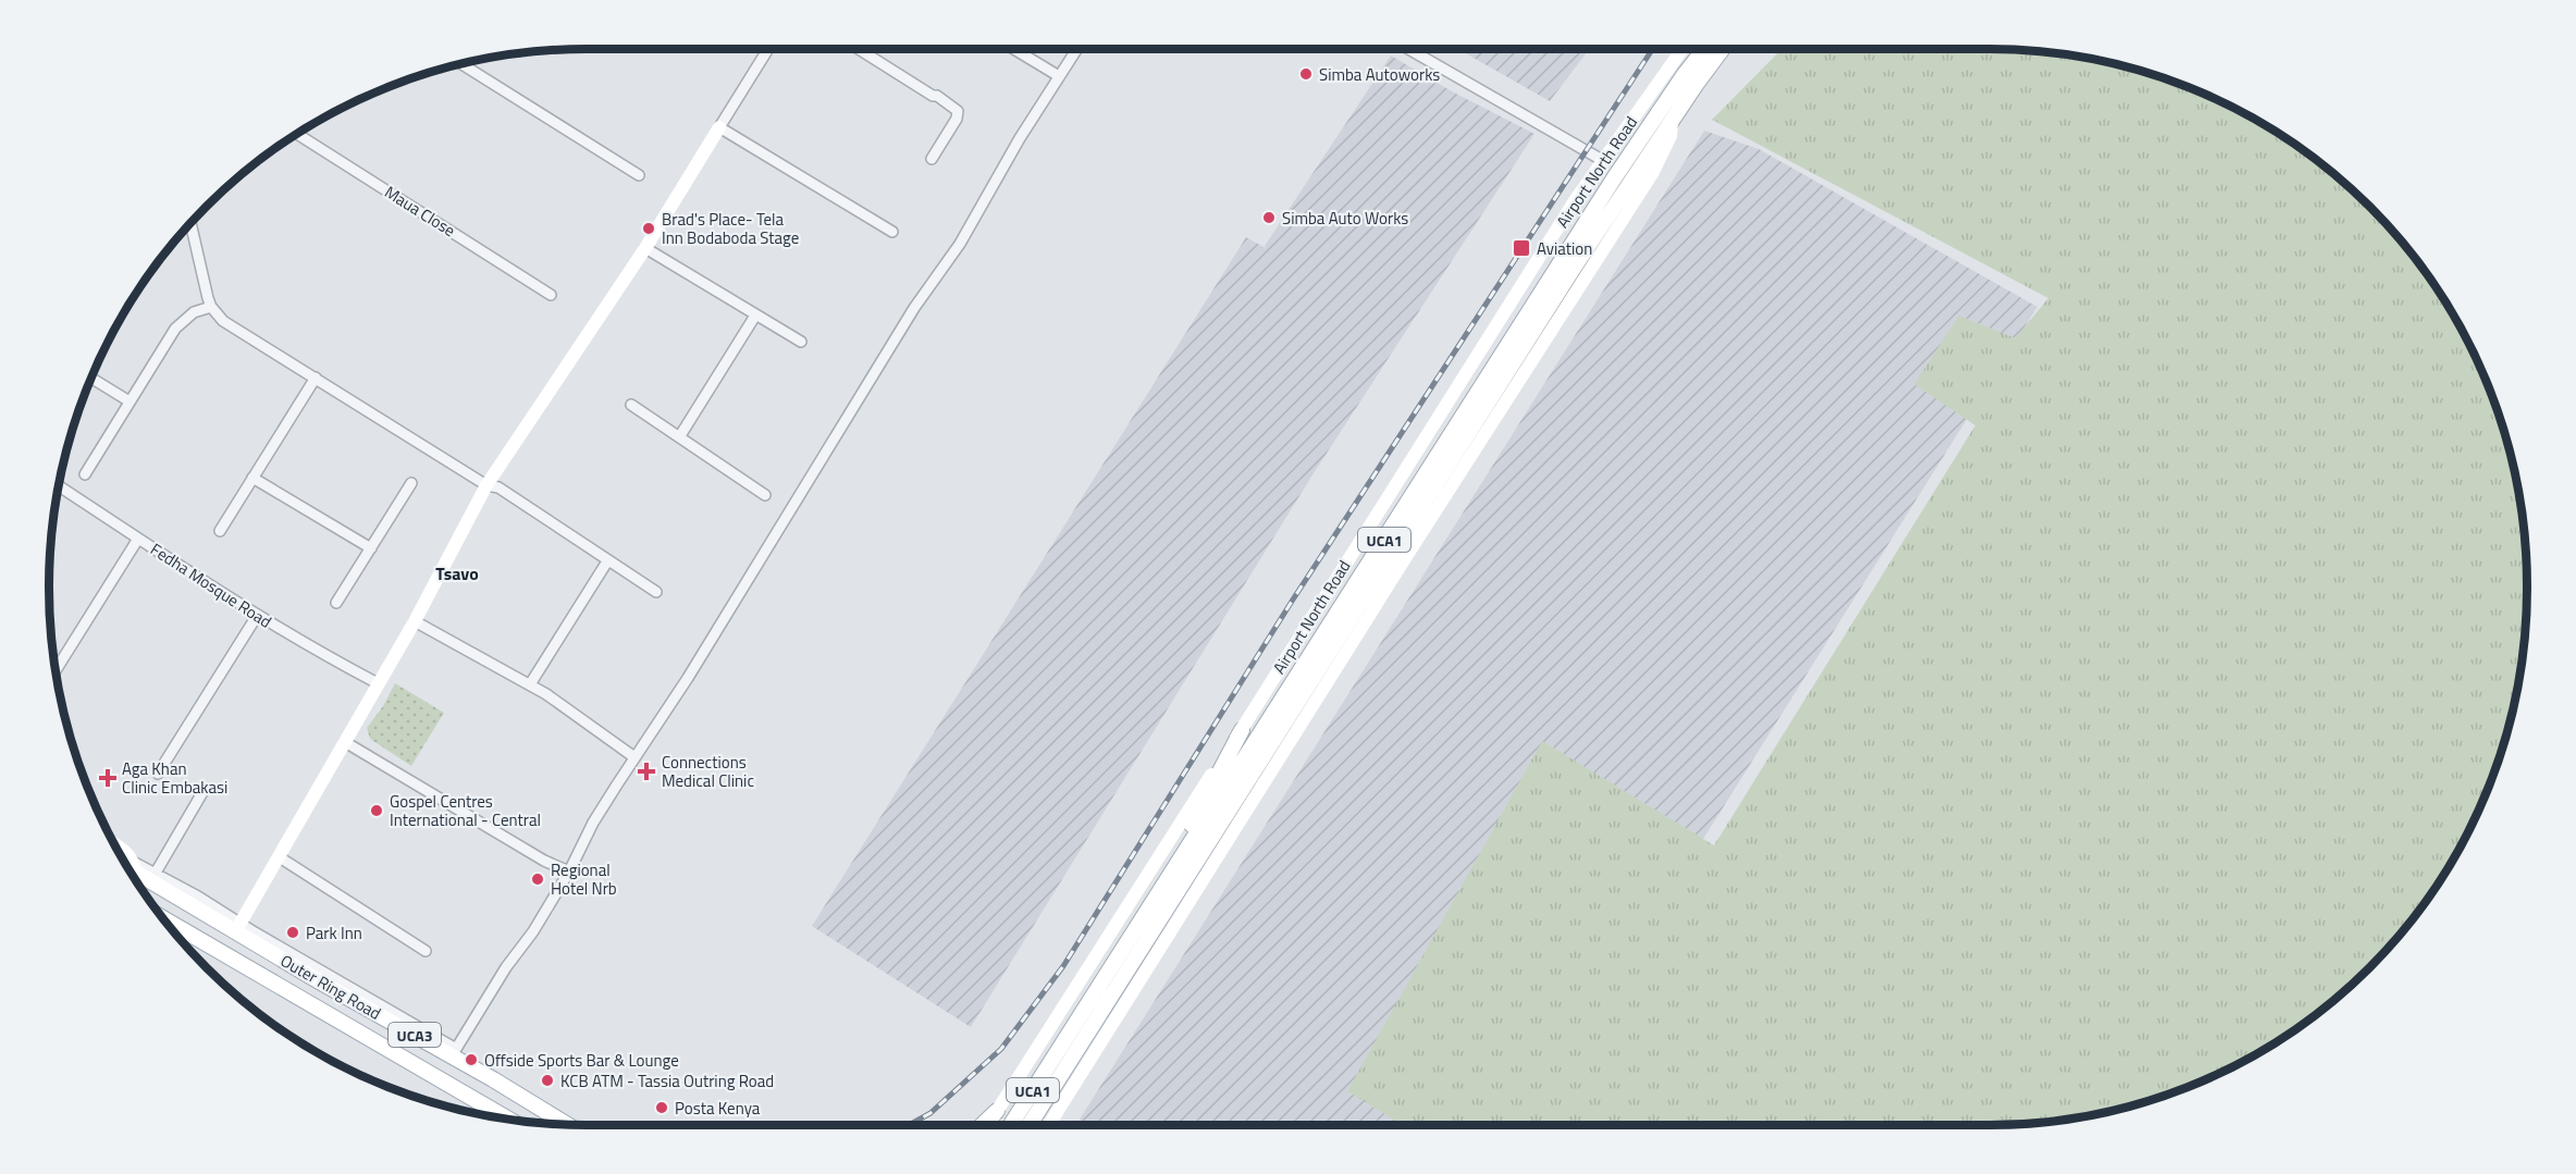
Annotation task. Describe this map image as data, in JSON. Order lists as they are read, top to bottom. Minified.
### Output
{"streets":{"main road":["Airport North Road","UCA1","Outer Ring Road","UCA3"],"street":["Maua Close","Fedha Mosque Road"]},"crossings":[["Outer Ring Road","UCA3"]],"districts":["Tsavo"],"places":{"other":["Simba Autoworks","Simba Auto Works","Brad's Place- Tela Inn Bodaboda Stage","Gospel Centres International - Central","Regional Hotel Nrb","Park Inn","Offside Sports Bar & Lounge","KCB ATM - Tassia Outring Road","Posta Kenya"],"transit":["Aviation"],"health":["Connections Medical Clinic","Aga Khan Clinic Embakasi"]}}
